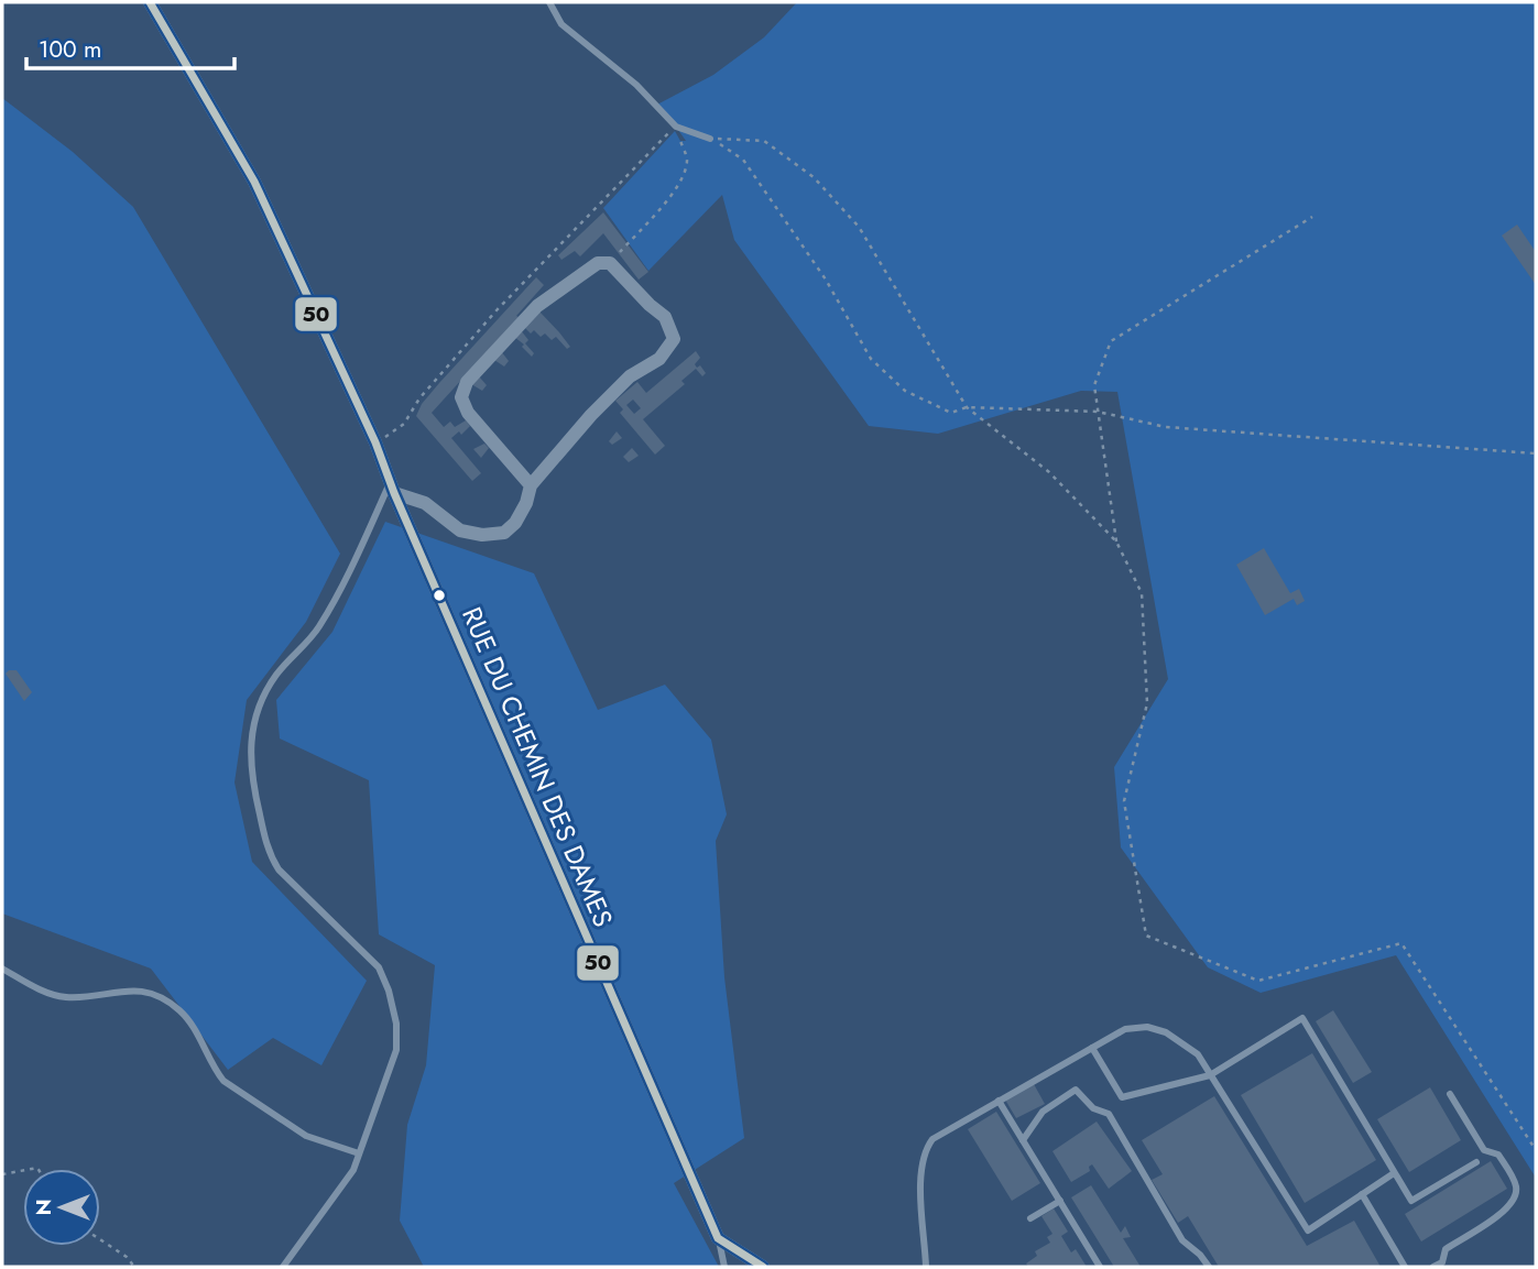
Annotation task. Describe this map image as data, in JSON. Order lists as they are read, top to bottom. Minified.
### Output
{"streets":{"street":["RUE DU CHEMIN DES DAMES"]},"lines":["transit line 50"],"scale_bar":"100 m","north":"left"}
